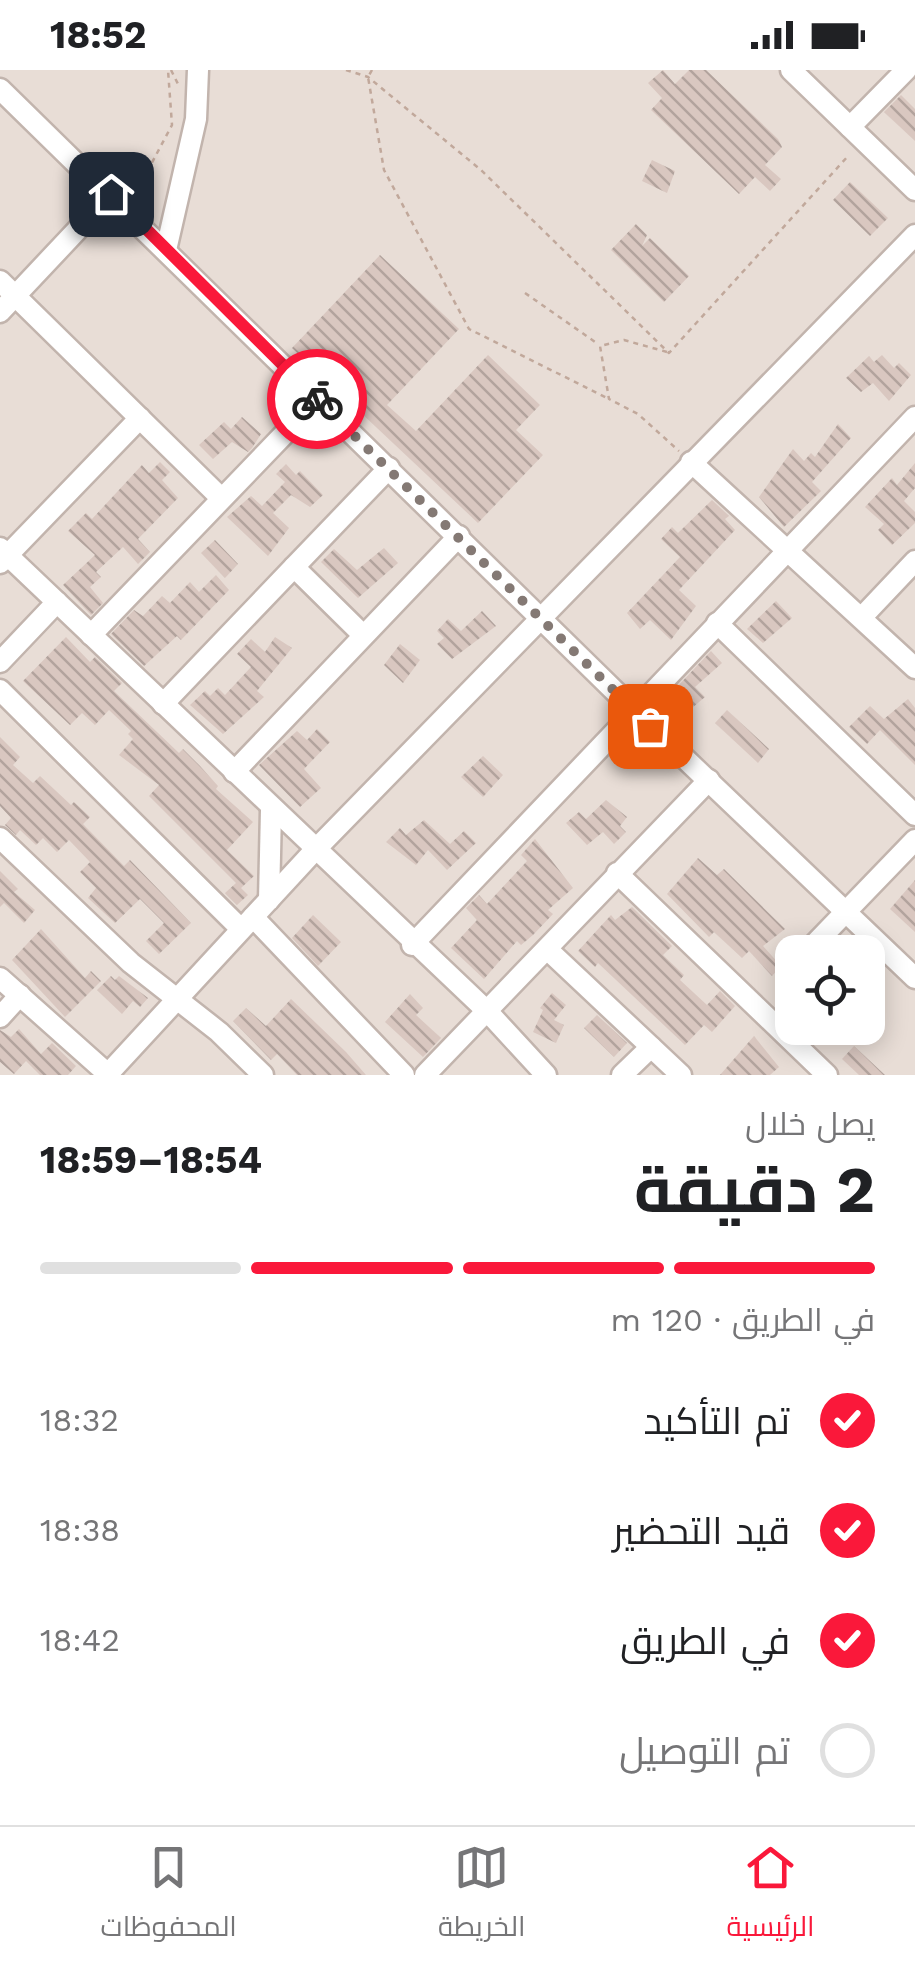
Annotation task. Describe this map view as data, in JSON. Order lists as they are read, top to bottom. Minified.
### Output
{"page":{"status":"18:52","heading":["2 دقيقة","يصل خلال","18:54–18:59"],"bar":"في الطريق · 120 m","list":[["تم التأكيد","18:32"],["قيد التحضير","18:38"],["في الطريق","18:42"],"تم التوصيل"],"tabs":["الرئيسية","الخريطة","المحفوظات"]}}
